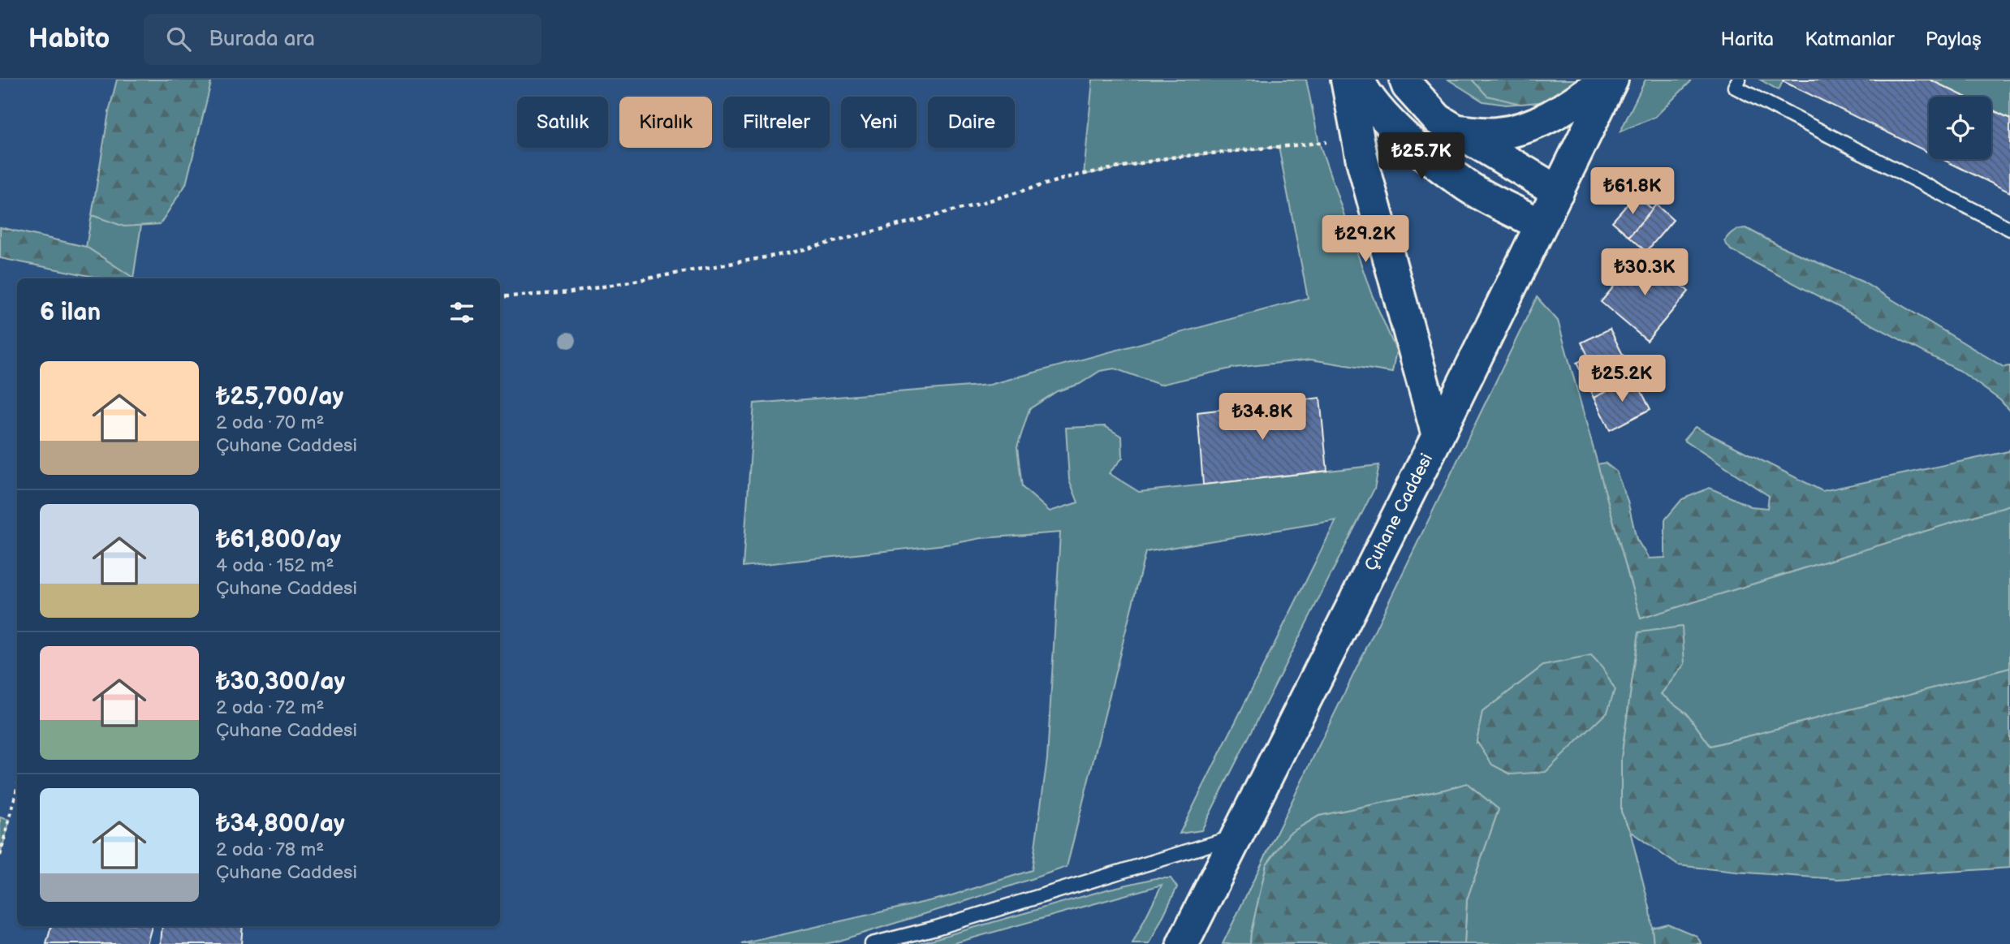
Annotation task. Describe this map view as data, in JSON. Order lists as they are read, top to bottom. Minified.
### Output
{"streets":{"main road":["Çuhane Caddesi"]},"page":{"header":"Habito","search":"Burada ara","nav":["Harita","Katmanlar","Paylaş"],"chip":["Satılık","Kiralık","Filtreler","Yeni","Daire"],"price":["₺25.7K","₺61.8K","₺29.2K","₺30.3K","₺25.2K","₺34.8K"],"heading":"6 ilan","list":[{"name":"₺25,700/ay","note":"2 oda · 70 m² · Çuhane Caddesi"},{"name":"₺61,800/ay","note":"4 oda · 152 m² · Çuhane Caddesi"},{"name":"₺30,300/ay","note":"2 oda · 72 m² · Çuhane Caddesi"},{"name":"₺34,800/ay","note":"2 oda · 78 m² · Çuhane Caddesi"}]}}
